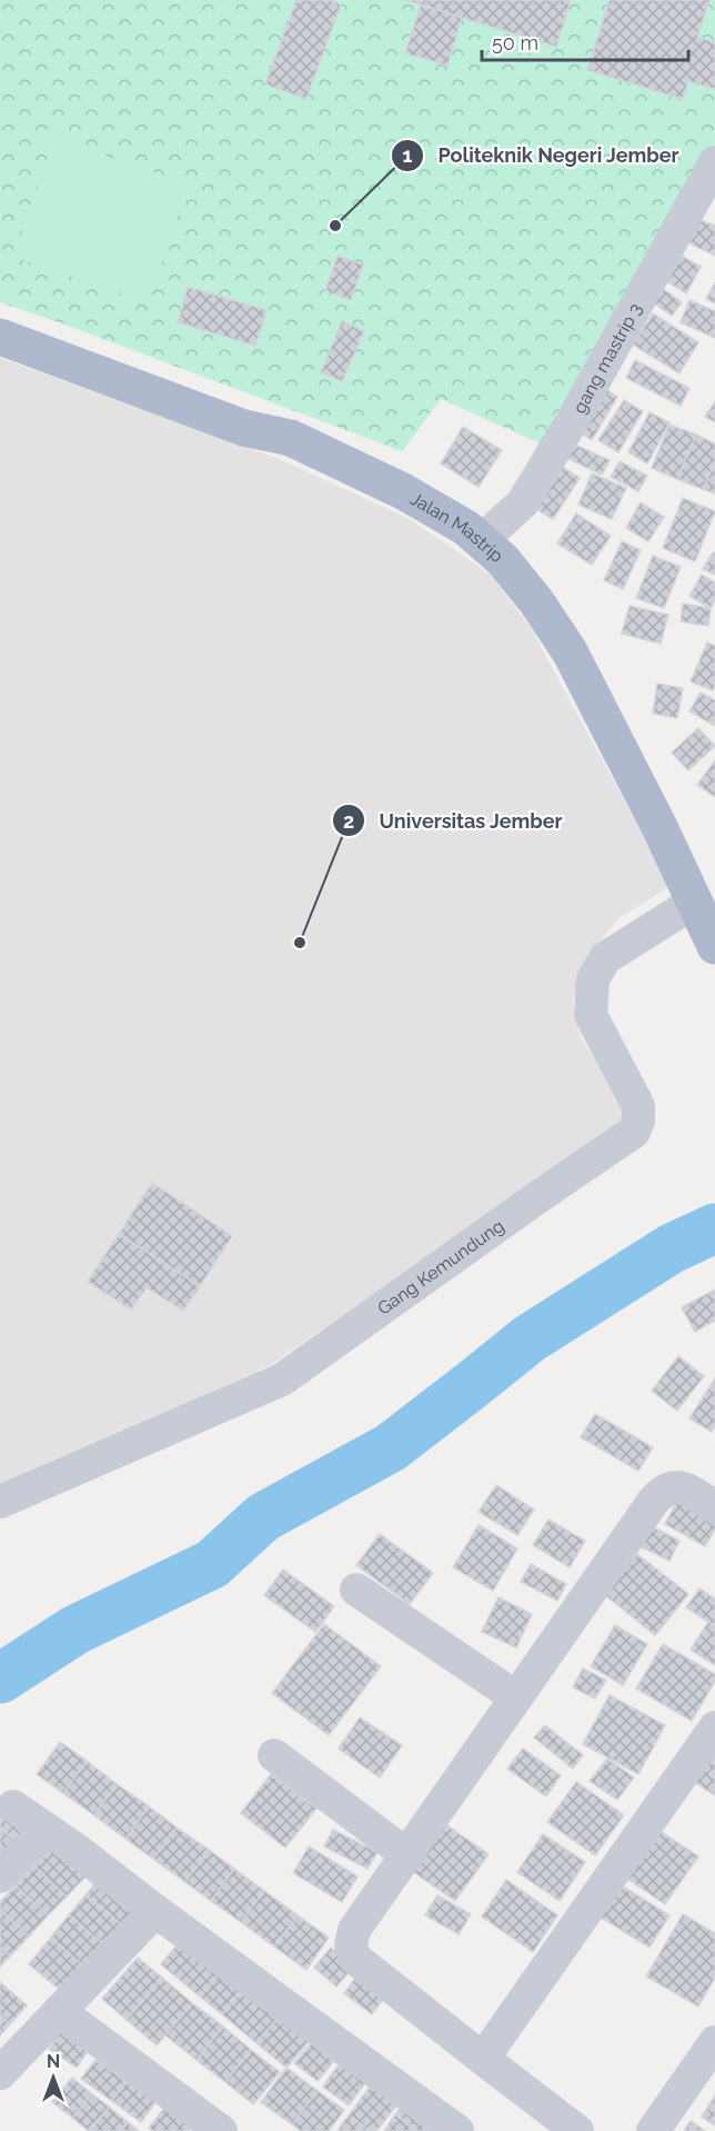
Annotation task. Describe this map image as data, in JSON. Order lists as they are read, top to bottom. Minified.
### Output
{"streets":{"main road":["Jalan Mastrip"],"street":["gang mastrip 3","Gang Kemundung"]},"crossings":[["gang mastrip 3","Jalan Mastrip"],["Jalan Mastrip","Gang Kemundung"]],"places":["Politeknik Negeri Jember","Universitas Jember"],"scale_bar":"50 m","north":"top"}
